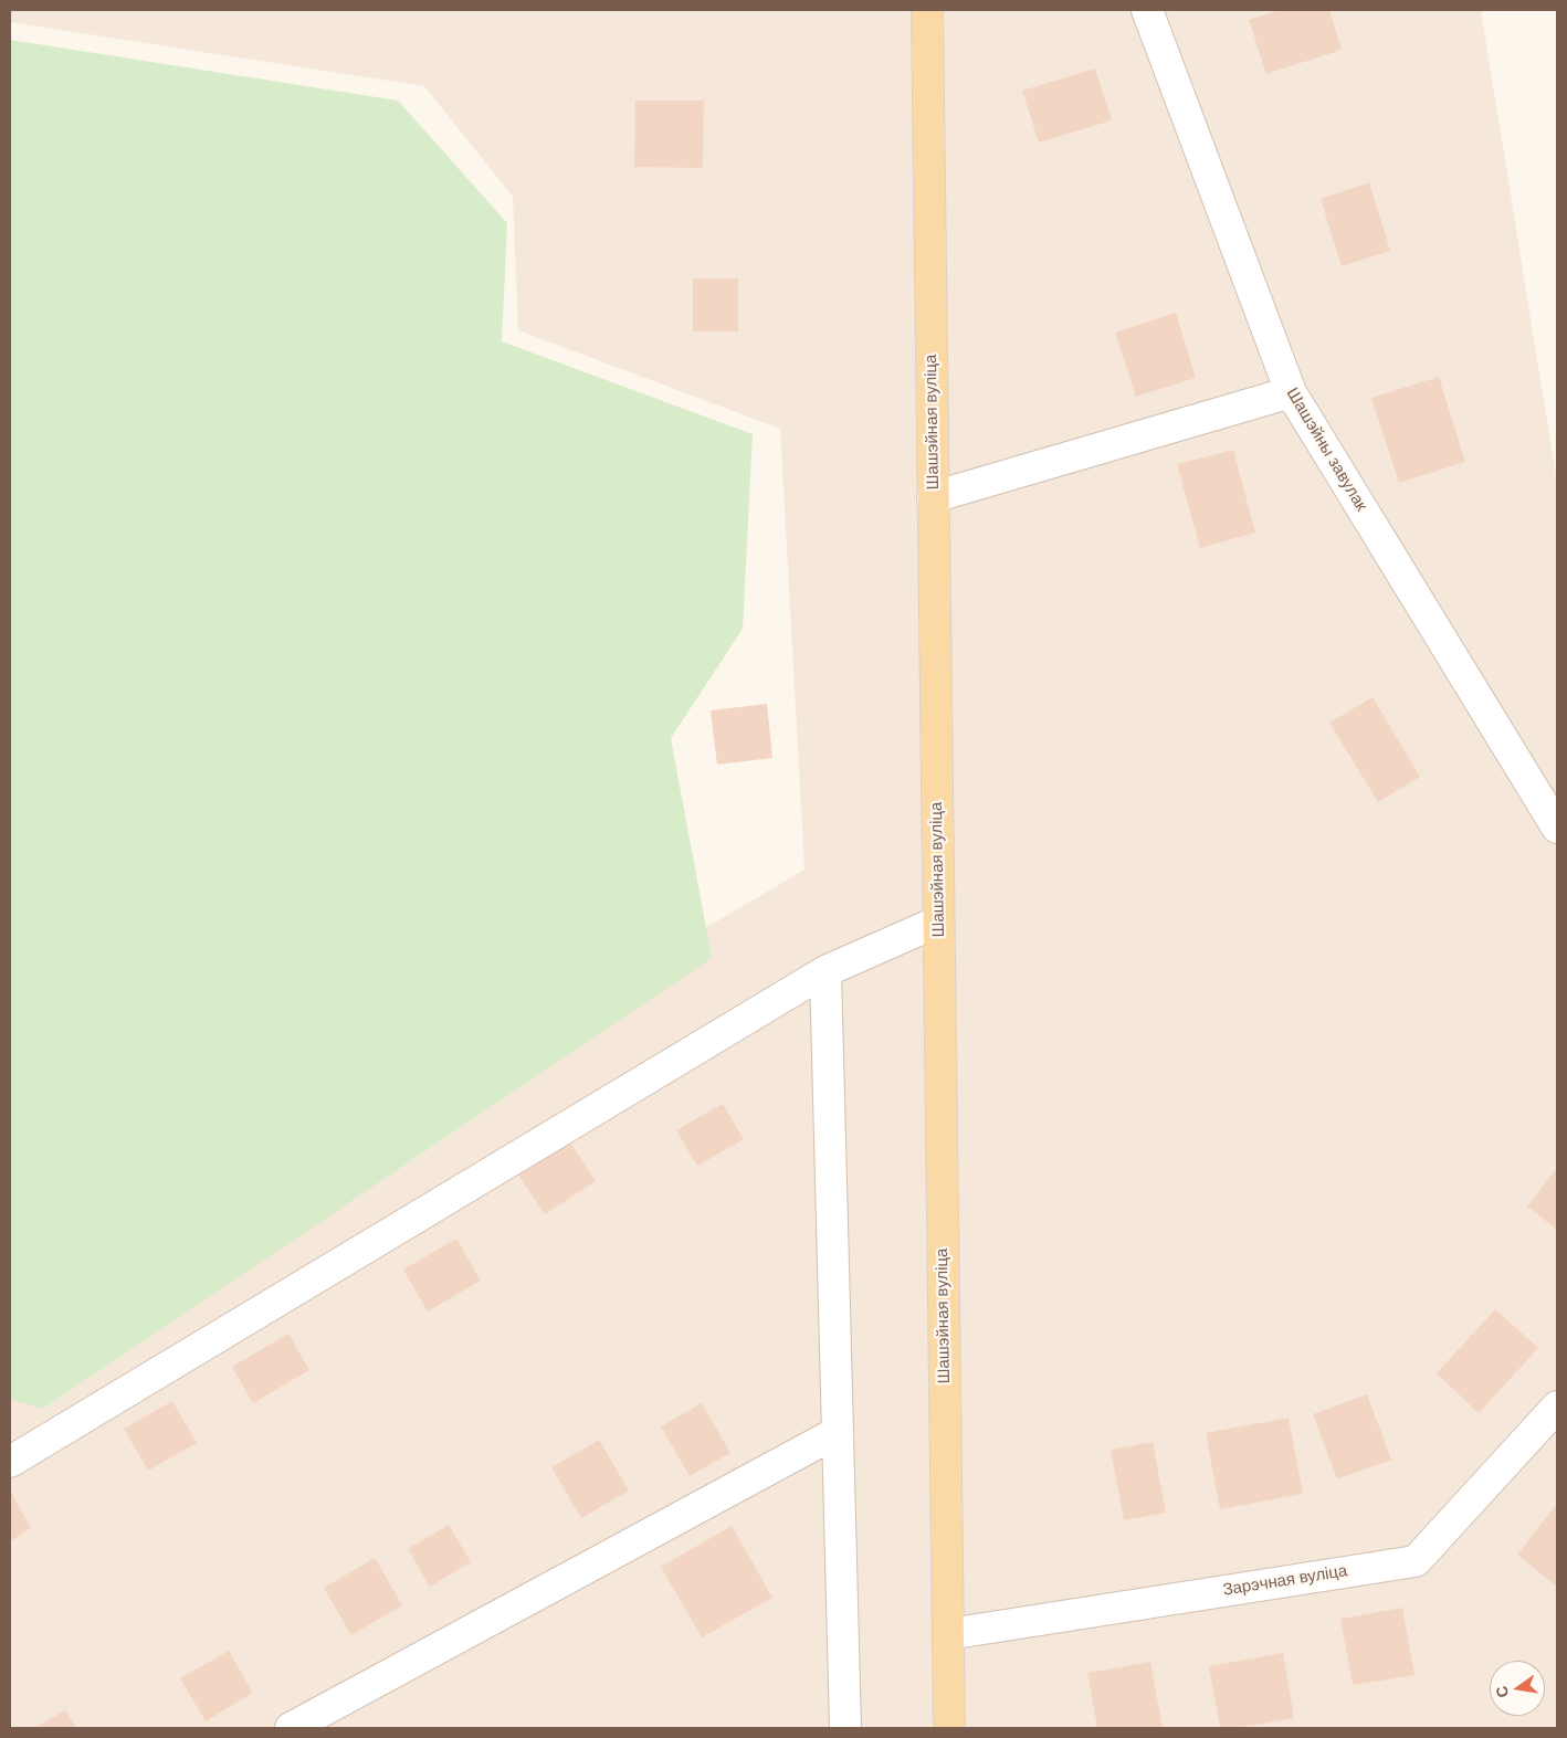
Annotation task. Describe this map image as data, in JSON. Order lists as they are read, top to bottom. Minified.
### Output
{"streets":{"main road":["Шашэйная вуліца"],"street":["Шашэйны завулак","Зарэчная вуліца"]},"crossings":[["Шашэйная вуліца","Зарэчная вуліца"]],"north":"left"}
